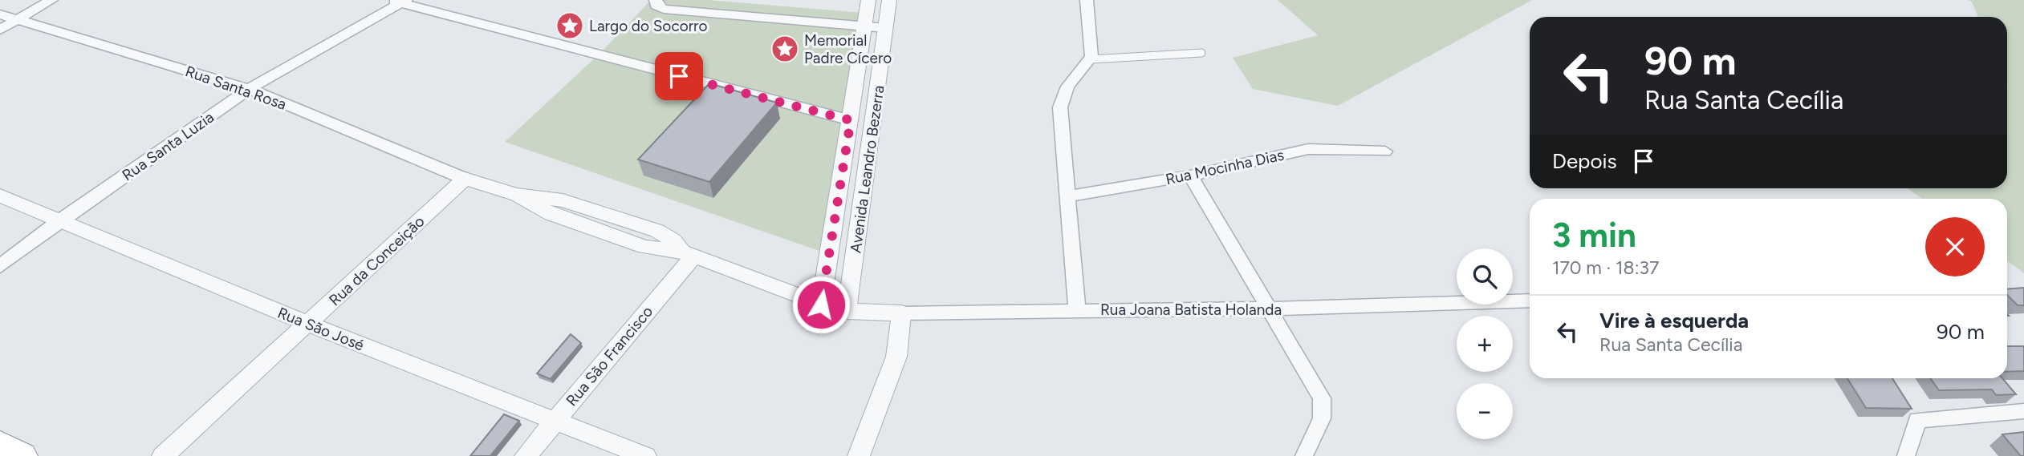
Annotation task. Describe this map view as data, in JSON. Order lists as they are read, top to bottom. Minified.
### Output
{"streets":{"street":["Rua Santa Rosa","Rua Santa Luzia","Rua Mocinha Dias","Avenida Leandro Bezerra","Rua da Conceição","Rua Joana Batista Holanda","Rua São José","Rua São Francisco"]},"crossings":[["Rua Santa Rosa","Rua Santa Luzia"],["Rua Santa Rosa","Rua da Conceição"],["Rua Santa Luzia","Rua São José"],["Avenida Leandro Bezerra","Rua Joana Batista Holanda"],["Rua da Conceição","Rua São José"],["Rua São José","Rua São Francisco"]],"places":{"place":["Largo do Socorro","Memorial Padre Cícero"]},"page":{"turn":["90 m","Rua Santa Cecília"],"then":"Depois","heading":["3 min","170 m · 18:37"],"map_buttons":["+","−"],"list":[{"name":"Vire à esquerda","note":"Rua Santa Cecília","value":"90 m"}]}}
